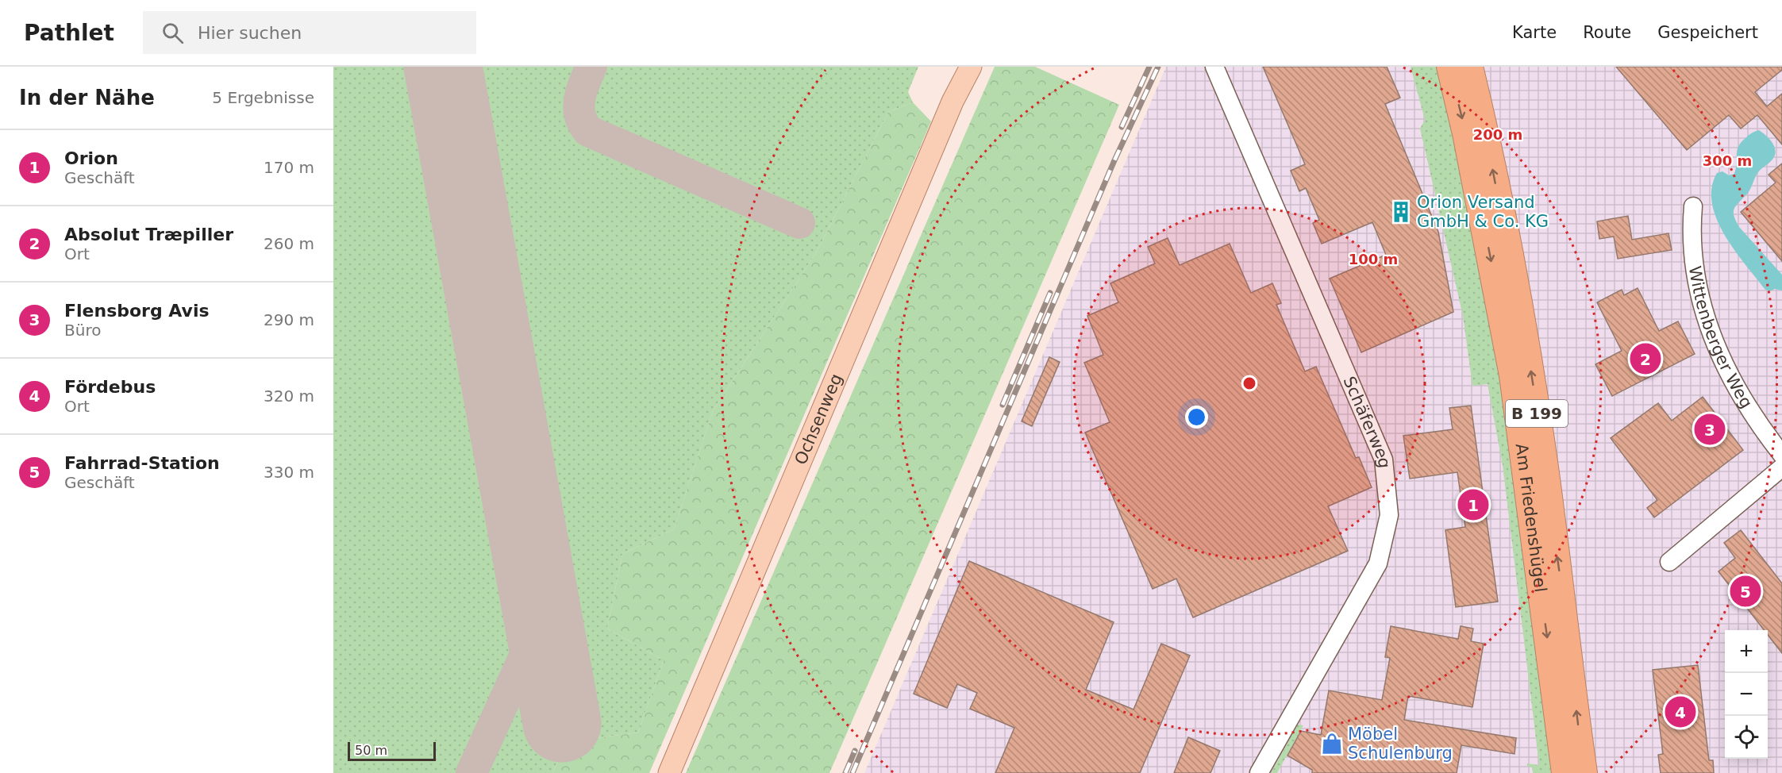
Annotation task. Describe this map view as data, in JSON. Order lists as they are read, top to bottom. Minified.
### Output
{"streets":{"highway":["B 199","Am Friedenshügel"],"main road":["Ochsenweg"],"street":["Wittenberger Weg","Schäferweg"]},"places":{"building":["Orion Versand GmbH & Co. KG"],"shop":["Möbel Schulenburg"]},"scale_bar":"50 m","page":{"header":"Pathlet","search":"Hier suchen","nav":["Karte","Route","Gespeichert"],"heading":["In der Nähe","5 Ergebnisse"],"list":[{"mark":"1","name":"Orion","note":"Geschäft","value":"170 m"},{"mark":"2","name":"Absolut Træpiller","note":"Ort","value":"260 m"},{"mark":"3","name":"Flensborg Avis","note":"Büro","value":"290 m"},{"mark":"4","name":"Fördebus","note":"Ort","value":"320 m"},{"mark":"5","name":"Fahrrad-Station","note":"Geschäft","value":"330 m"}],"pins":["2","3","1","5","4"],"map_buttons":["+","−"],"scale":"50 m"},"rings":["200 m","300 m","100 m"]}
